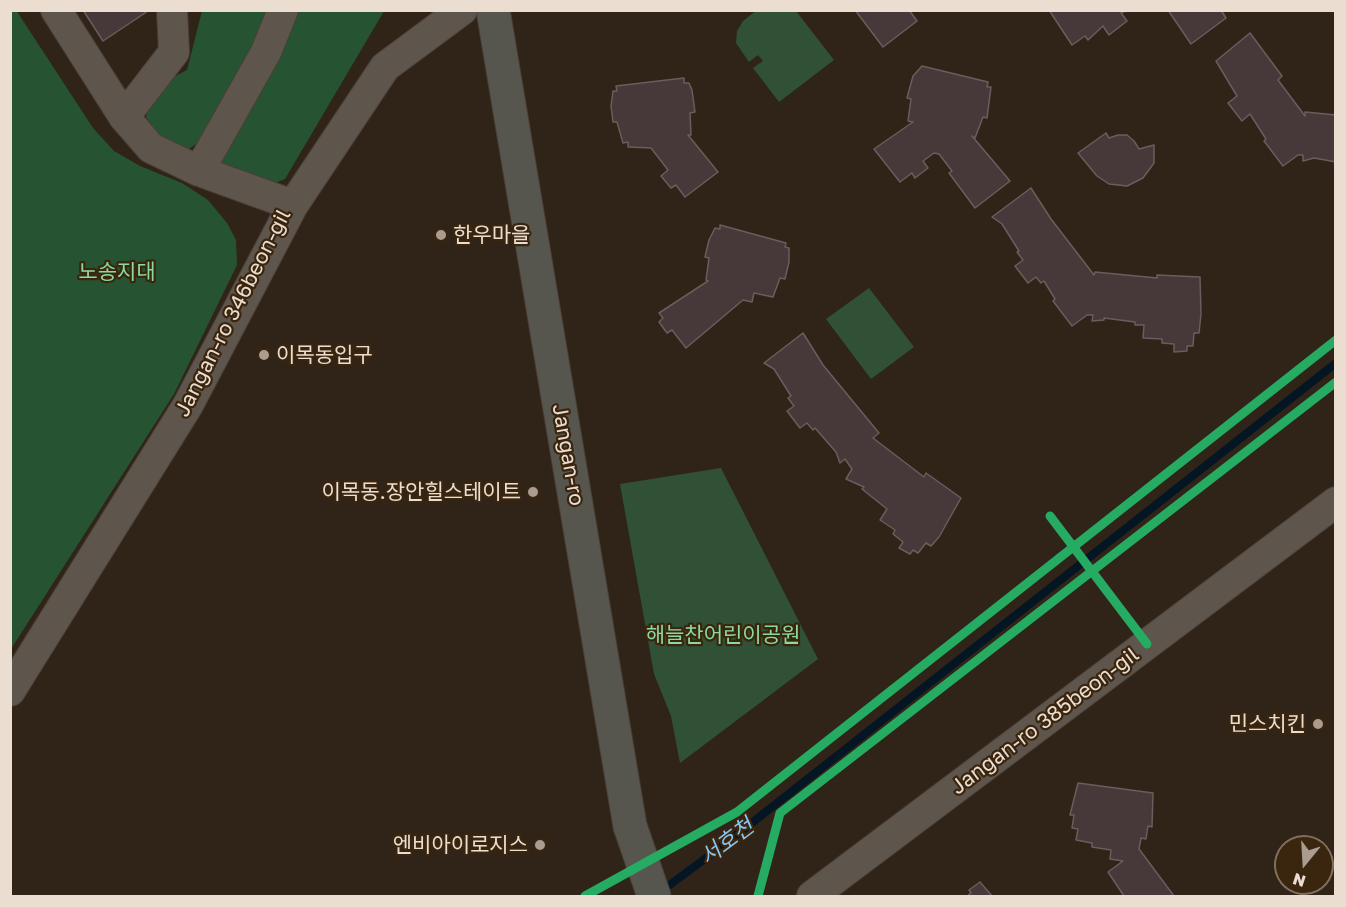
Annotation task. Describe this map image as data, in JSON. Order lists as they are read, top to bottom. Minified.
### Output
{"streets":{"main road":["Jangan-ro"],"street":["Jangan-ro 346beon-gil","Jangan-ro 385beon-gil"]},"water":["서호천"],"parks":["노송지대","해늘찬어린이공원"],"places":["한우마을","이목동입구","이목동.장안힐스테이트","민스치킨","엔비아이로지스"],"north":"bottom"}
